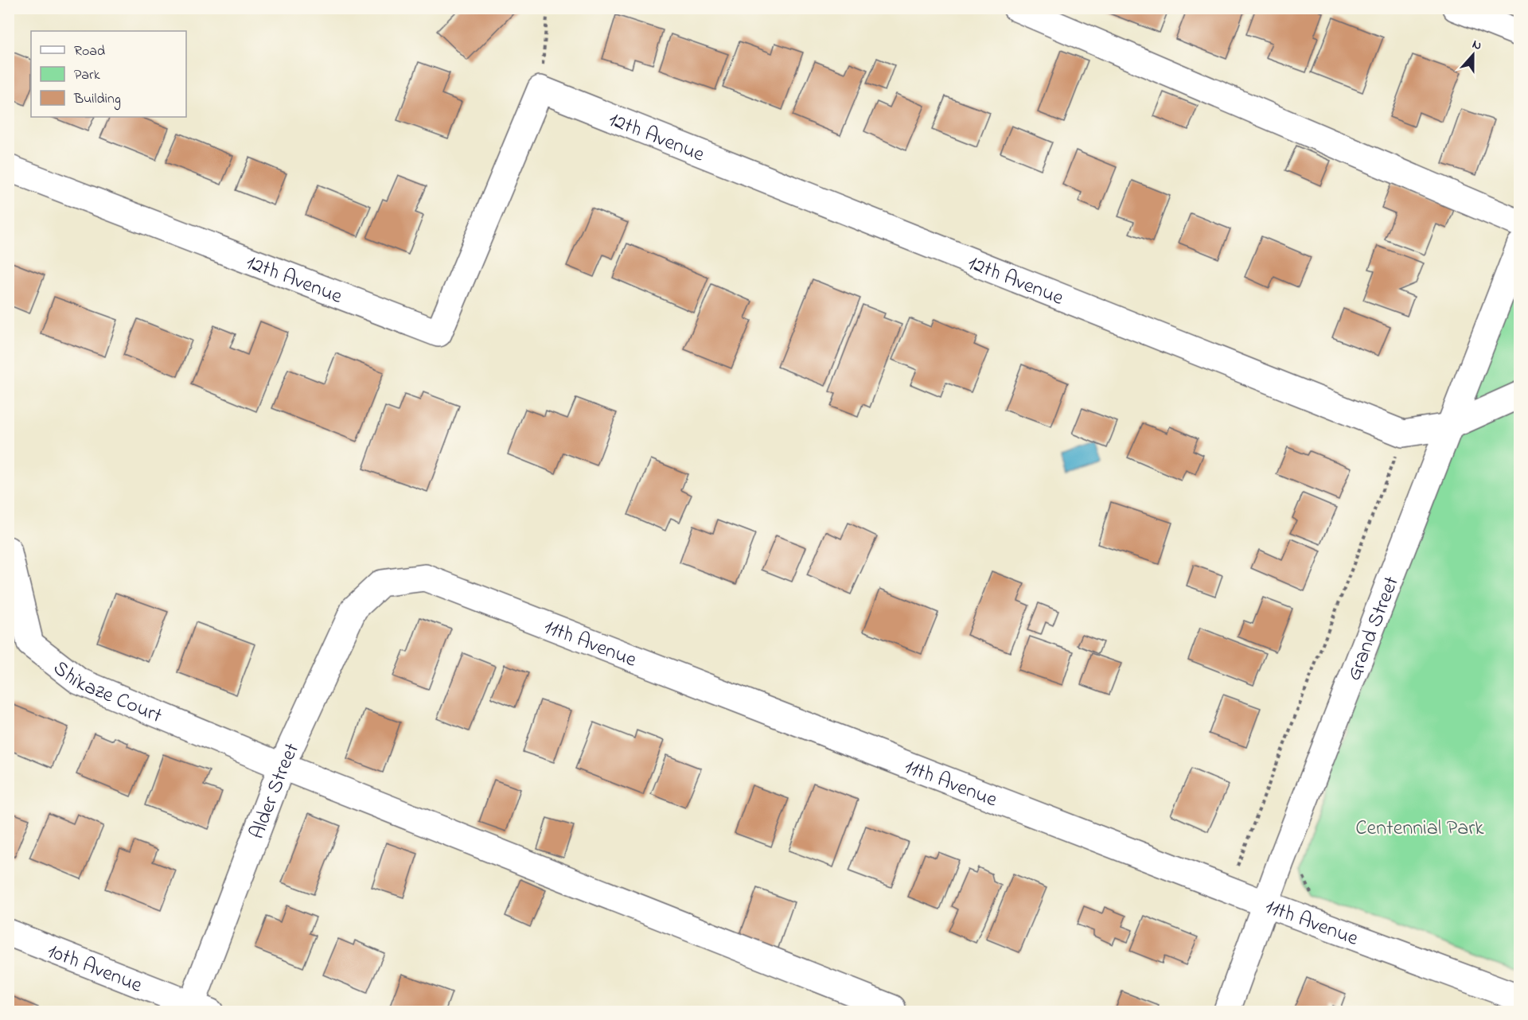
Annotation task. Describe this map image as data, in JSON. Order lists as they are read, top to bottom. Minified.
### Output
{"streets":{"street":["12th Avenue","Grand Street","11th Avenue","Shikaze Court","Alder Street","10th Avenue"]},"crossings":[["Grand Street","11th Avenue"],["11th Avenue","Alder Street"],["Shikaze Court","Alder Street"],["Alder Street","10th Avenue"]],"parks":["Centennial Park"],"legend":["Road","Park","Building"],"north":"top"}
